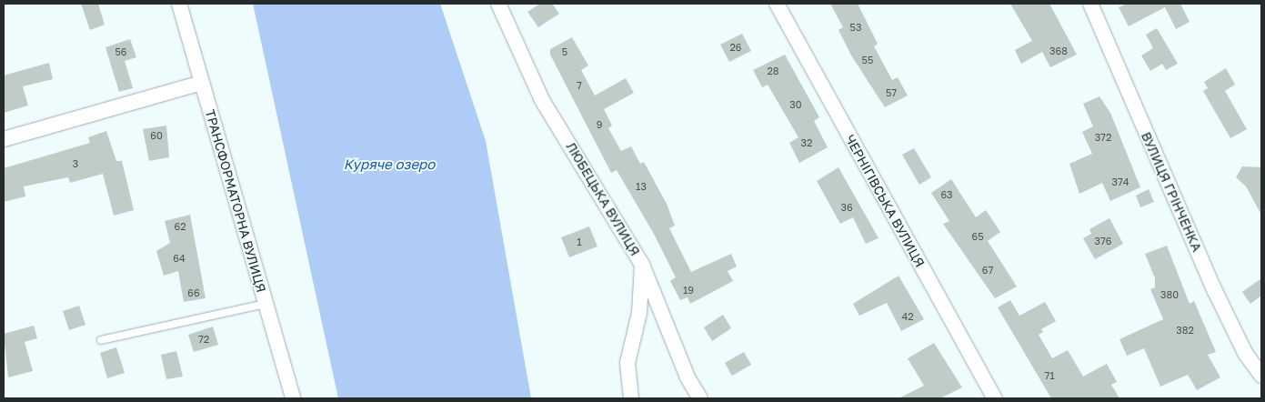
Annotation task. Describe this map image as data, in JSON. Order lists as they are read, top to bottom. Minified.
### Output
{"streets":{"street":["ВУЛИЦЯ ГРІНЧЕНКА","ЛЮБЕЦЬКА ВУЛИЦЯ","ТРАНСФОРМАТОРНА ВУЛИЦЯ","ЧЕРНІГІВСЬКА ВУЛИЦЯ"]},"water":["Куряче озеро"],"house_numbers":["53","26","368","56","5","55","28","7","57","30","9","60","372","32","3","374","13","63","36","62","65","376","1","64","67","19","66","380","42","382","72","71"]}
